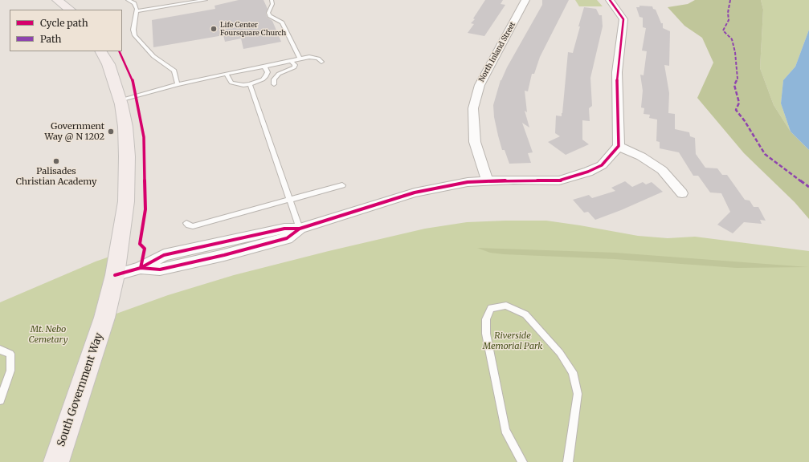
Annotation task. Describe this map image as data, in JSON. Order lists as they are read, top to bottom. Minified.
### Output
{"streets":{"main road":["South Government Way"],"street":["North Inland Street"]},"parks":["Mt. Nebo Cemetary","Riverside Memorial Park"],"places":["Life Center Foursquare Church","Government Way @ N 1202","Palisades Christian Academy"],"legend":["Cycle path","Path"]}
